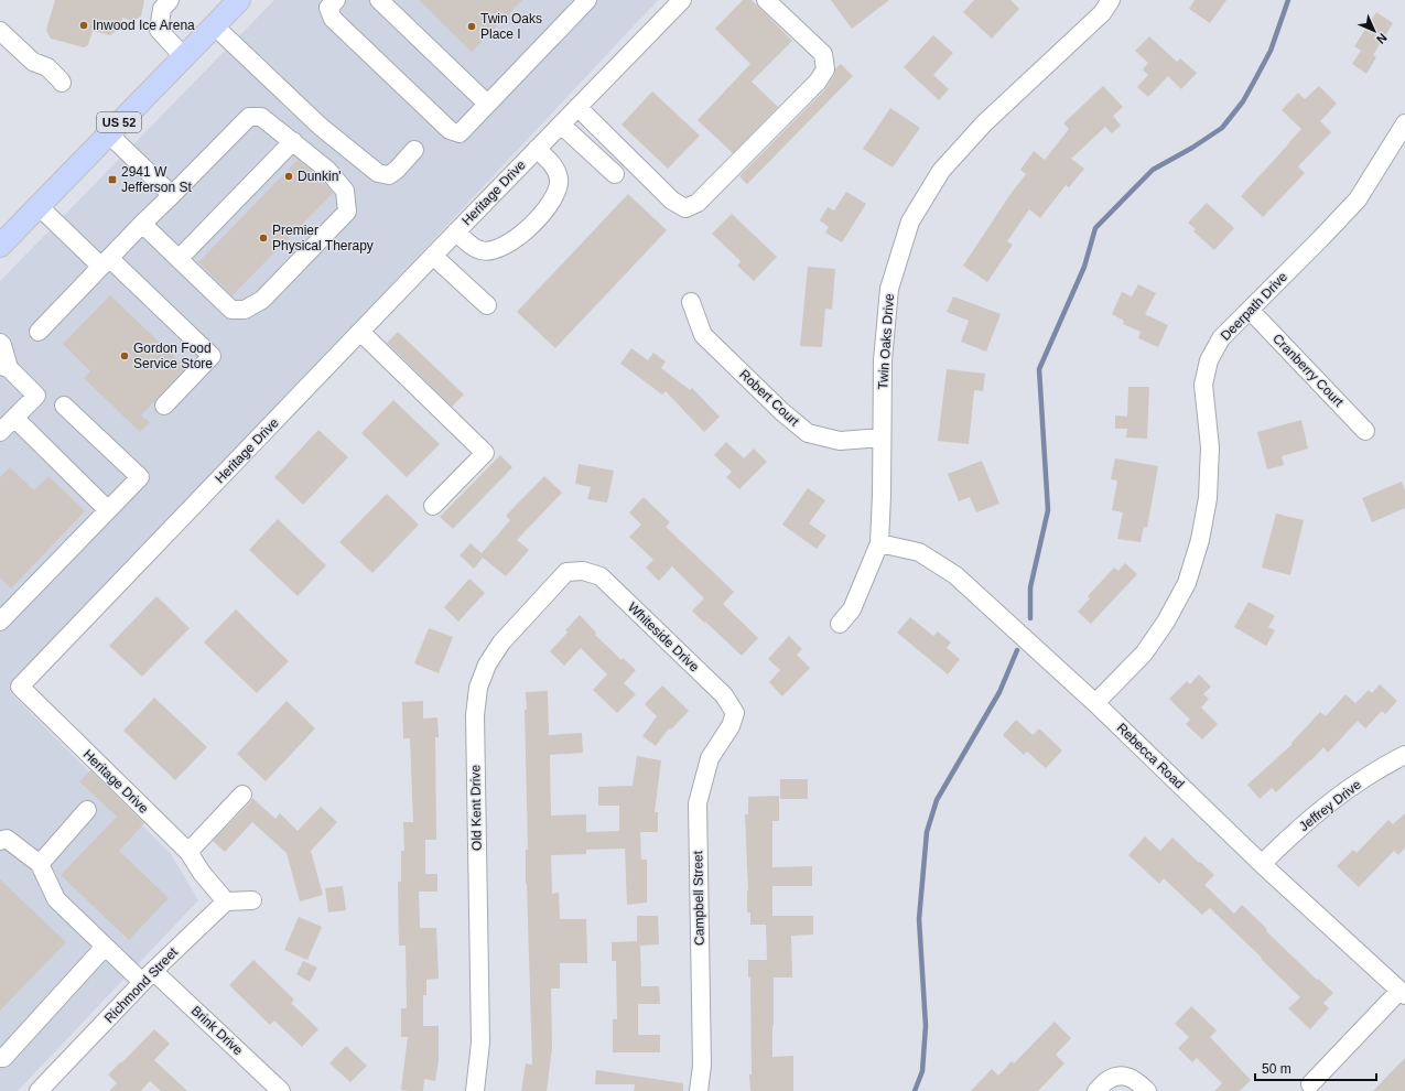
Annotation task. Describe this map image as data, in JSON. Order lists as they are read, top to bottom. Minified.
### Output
{"streets":{"main road":["US 52"],"street":["Heritage Drive","Deerpath Drive","Twin Oaks Drive","Cranberry Court","Robert Court","Whiteside Drive","Rebecca Road","Jeffrey Drive","Old Kent Drive","Campbell Street","Richmond Street","Brink Drive"]},"crossings":[["Heritage Drive","Richmond Street"],["Deerpath Drive","Cranberry Court"],["Deerpath Drive","Rebecca Road"],["Twin Oaks Drive","Robert Court"],["Twin Oaks Drive","Rebecca Road"],["Whiteside Drive","Old Kent Drive"],["Whiteside Drive","Campbell Street"],["Rebecca Road","Jeffrey Drive"],["Richmond Street","Brink Drive"]],"places":{"other":["Inwood Ice Arena","Twin Oaks Place I","Dunkin'","Premier Physical Therapy","Gordon Food Service Store"],"transit":["2941 W Jefferson St"]},"scale_bar":"50 m","north":"bottom right"}
